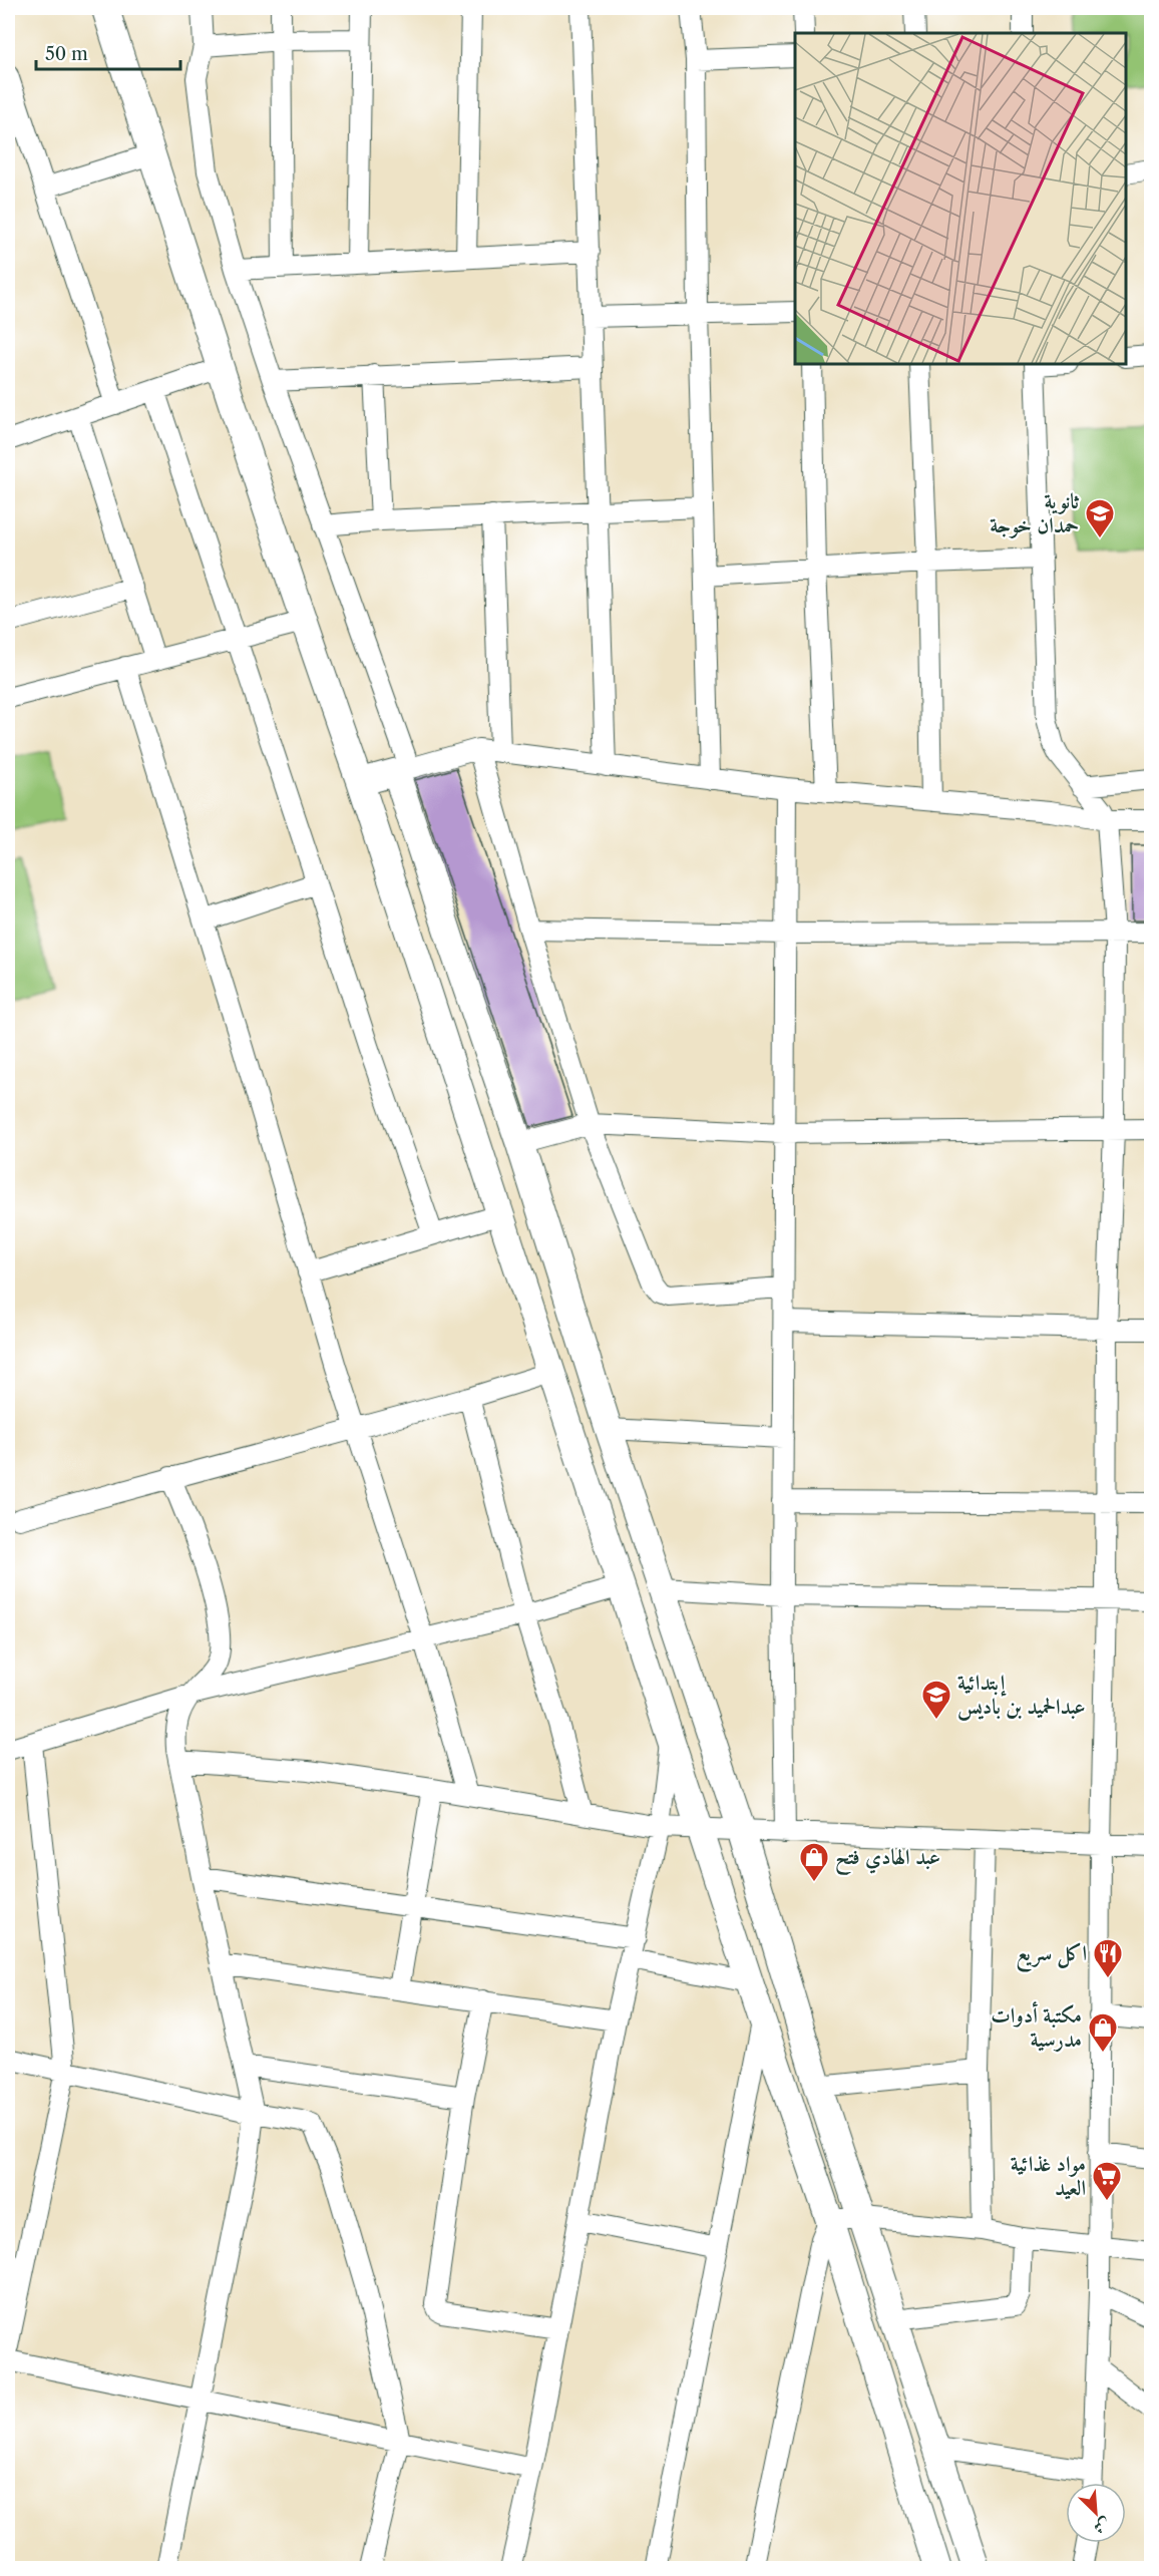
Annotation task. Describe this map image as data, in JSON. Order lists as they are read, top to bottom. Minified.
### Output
{"places":{"school or university":["ثانوية حمدان خوجة","إبتدائية عبدالحميد بن باديس"],"shop":["عبد الهادي فتح","مكتبة أدوات مدرسية"],"restaurant":["اكل سريع"],"supermarket":["مواد غذائية العيد"]},"scale_bar":"50 m","north":"bottom right"}
